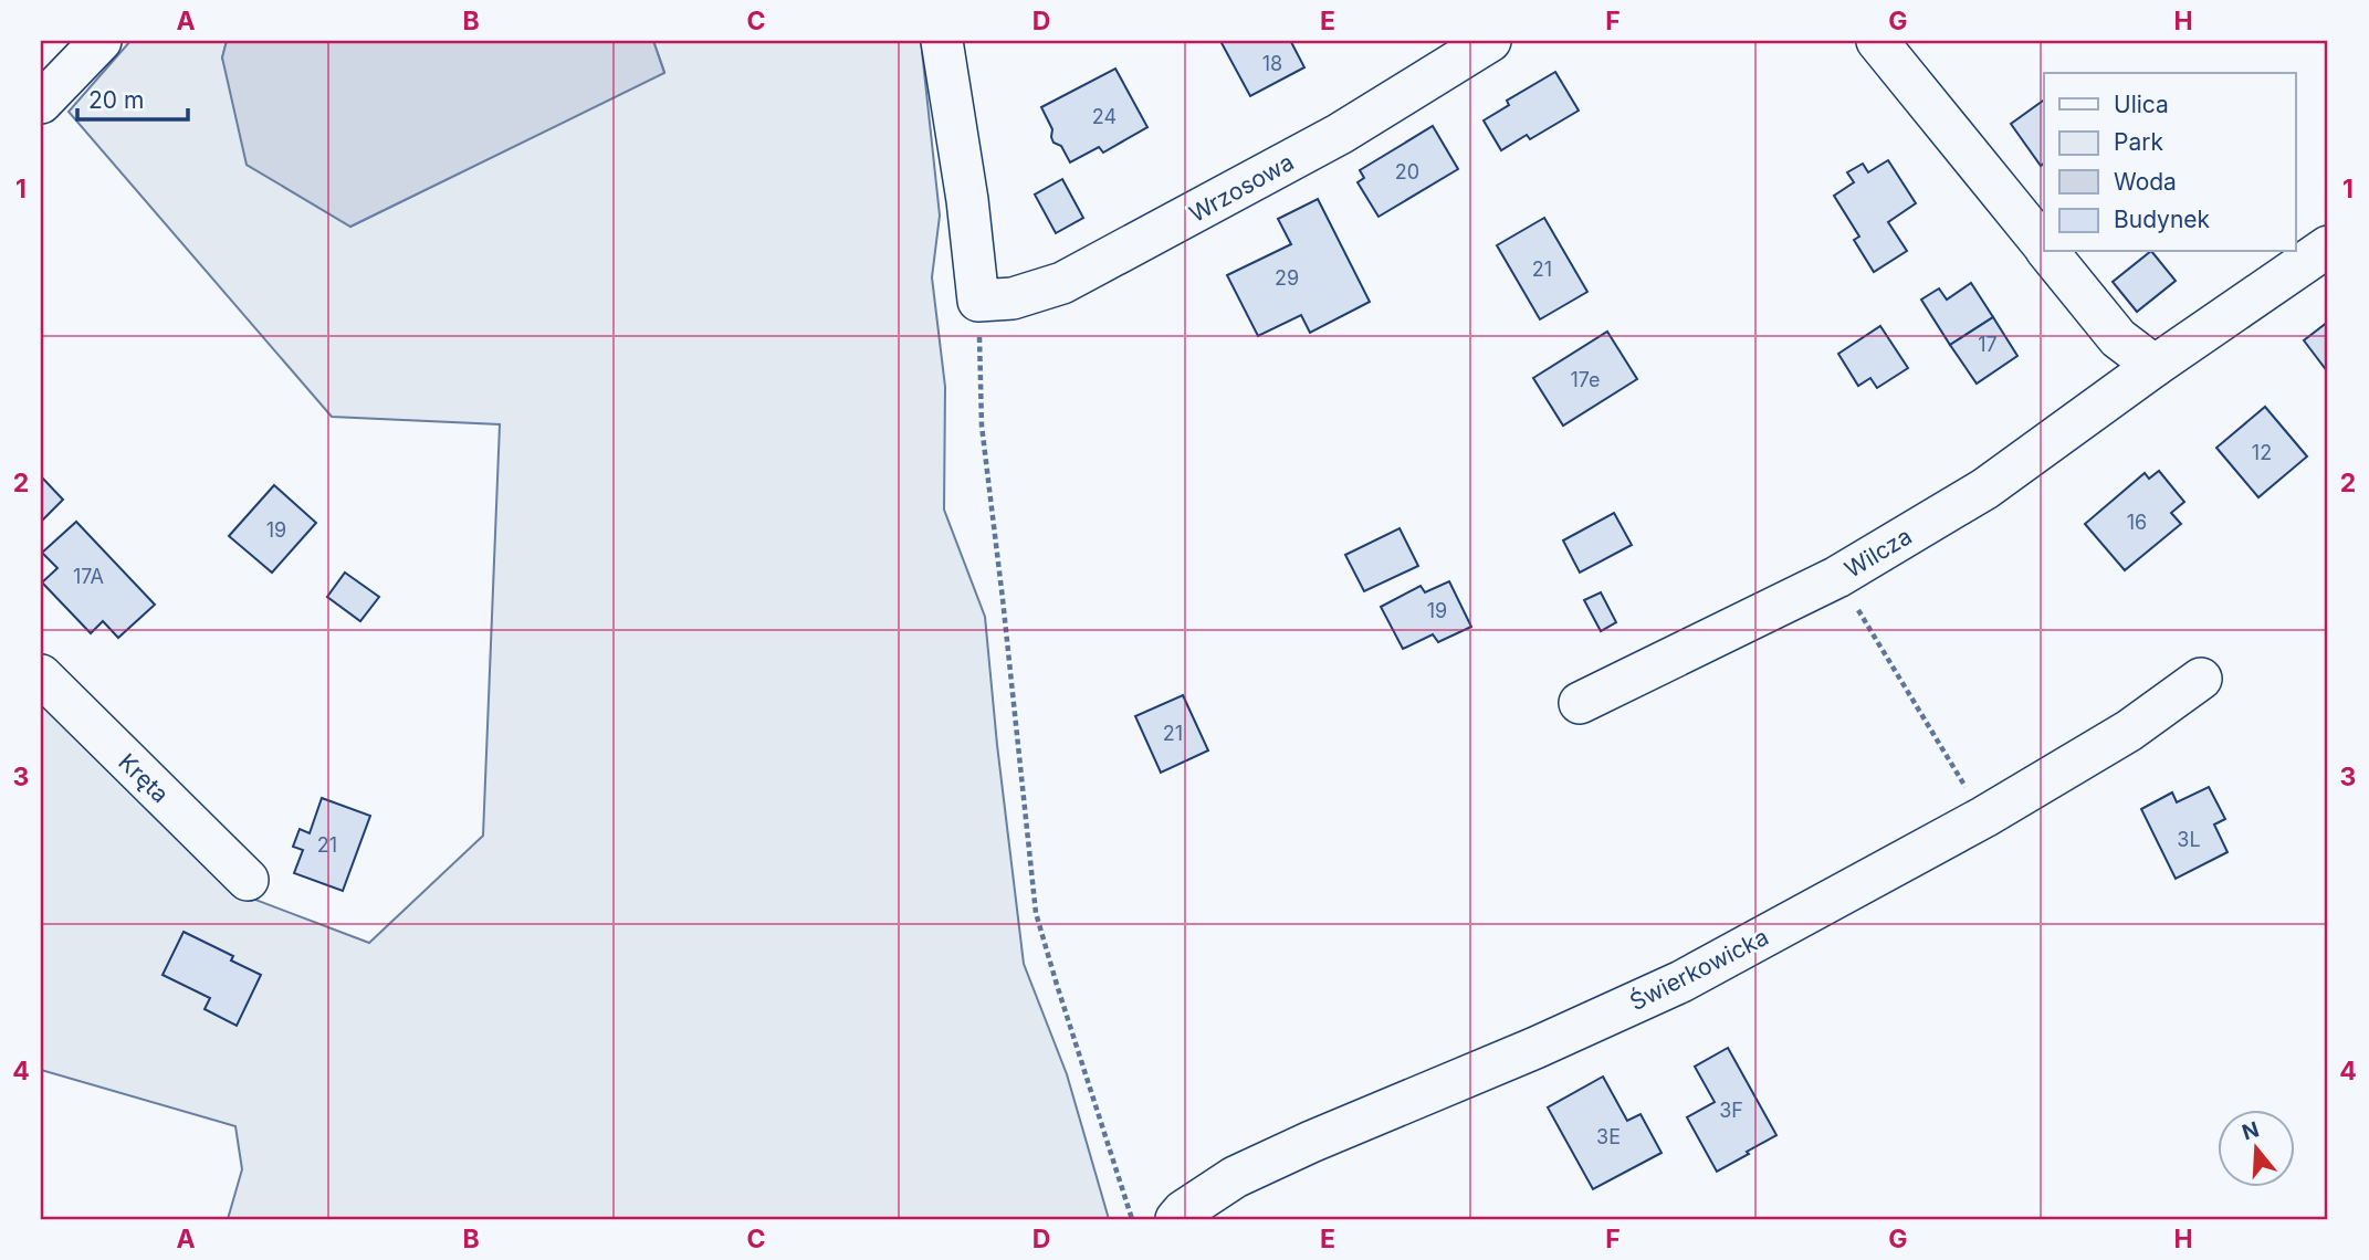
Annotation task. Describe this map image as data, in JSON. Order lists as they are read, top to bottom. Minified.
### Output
{"streets":{"street":["Wrzosowa","Wilcza","Kręta","Świerkowicka"]},"house_numbers":["18","24","20","21","29","17","17e","12","16","19","17A","19","21","3L","21","3F","3E"],"legend":["Ulica","Park","Woda","Budynek"],"scale_bar":"20 m","north":"top","grid":{"columns":["A","B","C","D","E","F","G","H"],"rows":["1","2","3","4"]}}
